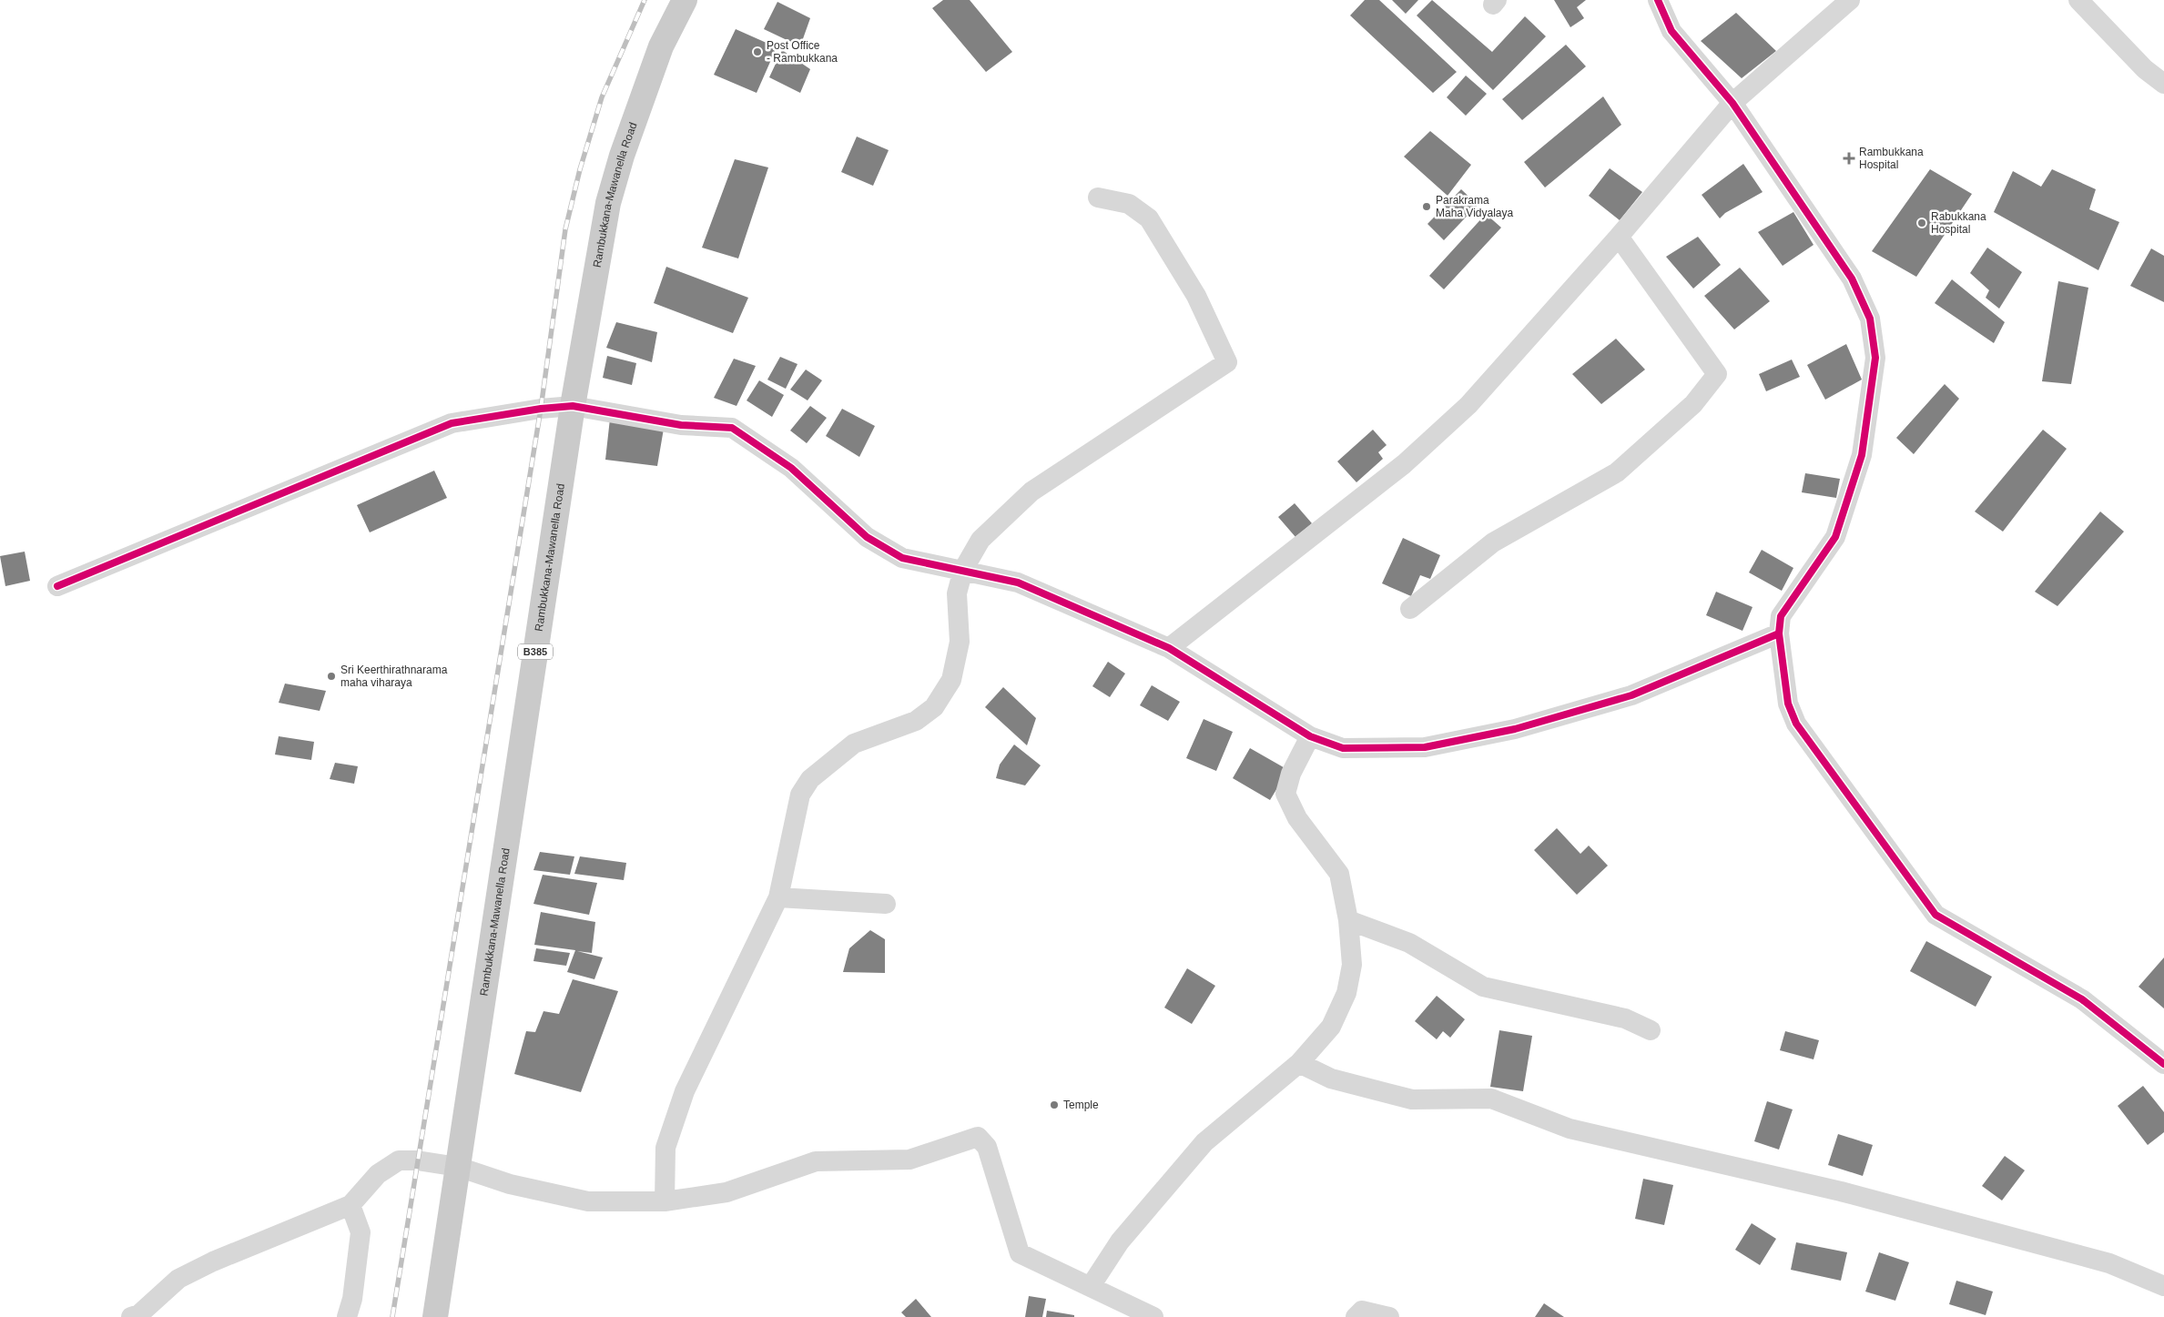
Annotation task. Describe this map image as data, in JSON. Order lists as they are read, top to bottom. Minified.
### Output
{"streets":{"main road":["Rambukkana-Mawanella Road","B385"]},"places":{"other":["Post Office - Rambukkana","Parakrama Maha Vidyalaya","Rabukkana Hospital","Sri Keerthirathnarama maha viharaya","Temple"],"health":["Rambukkana Hospital"]}}
